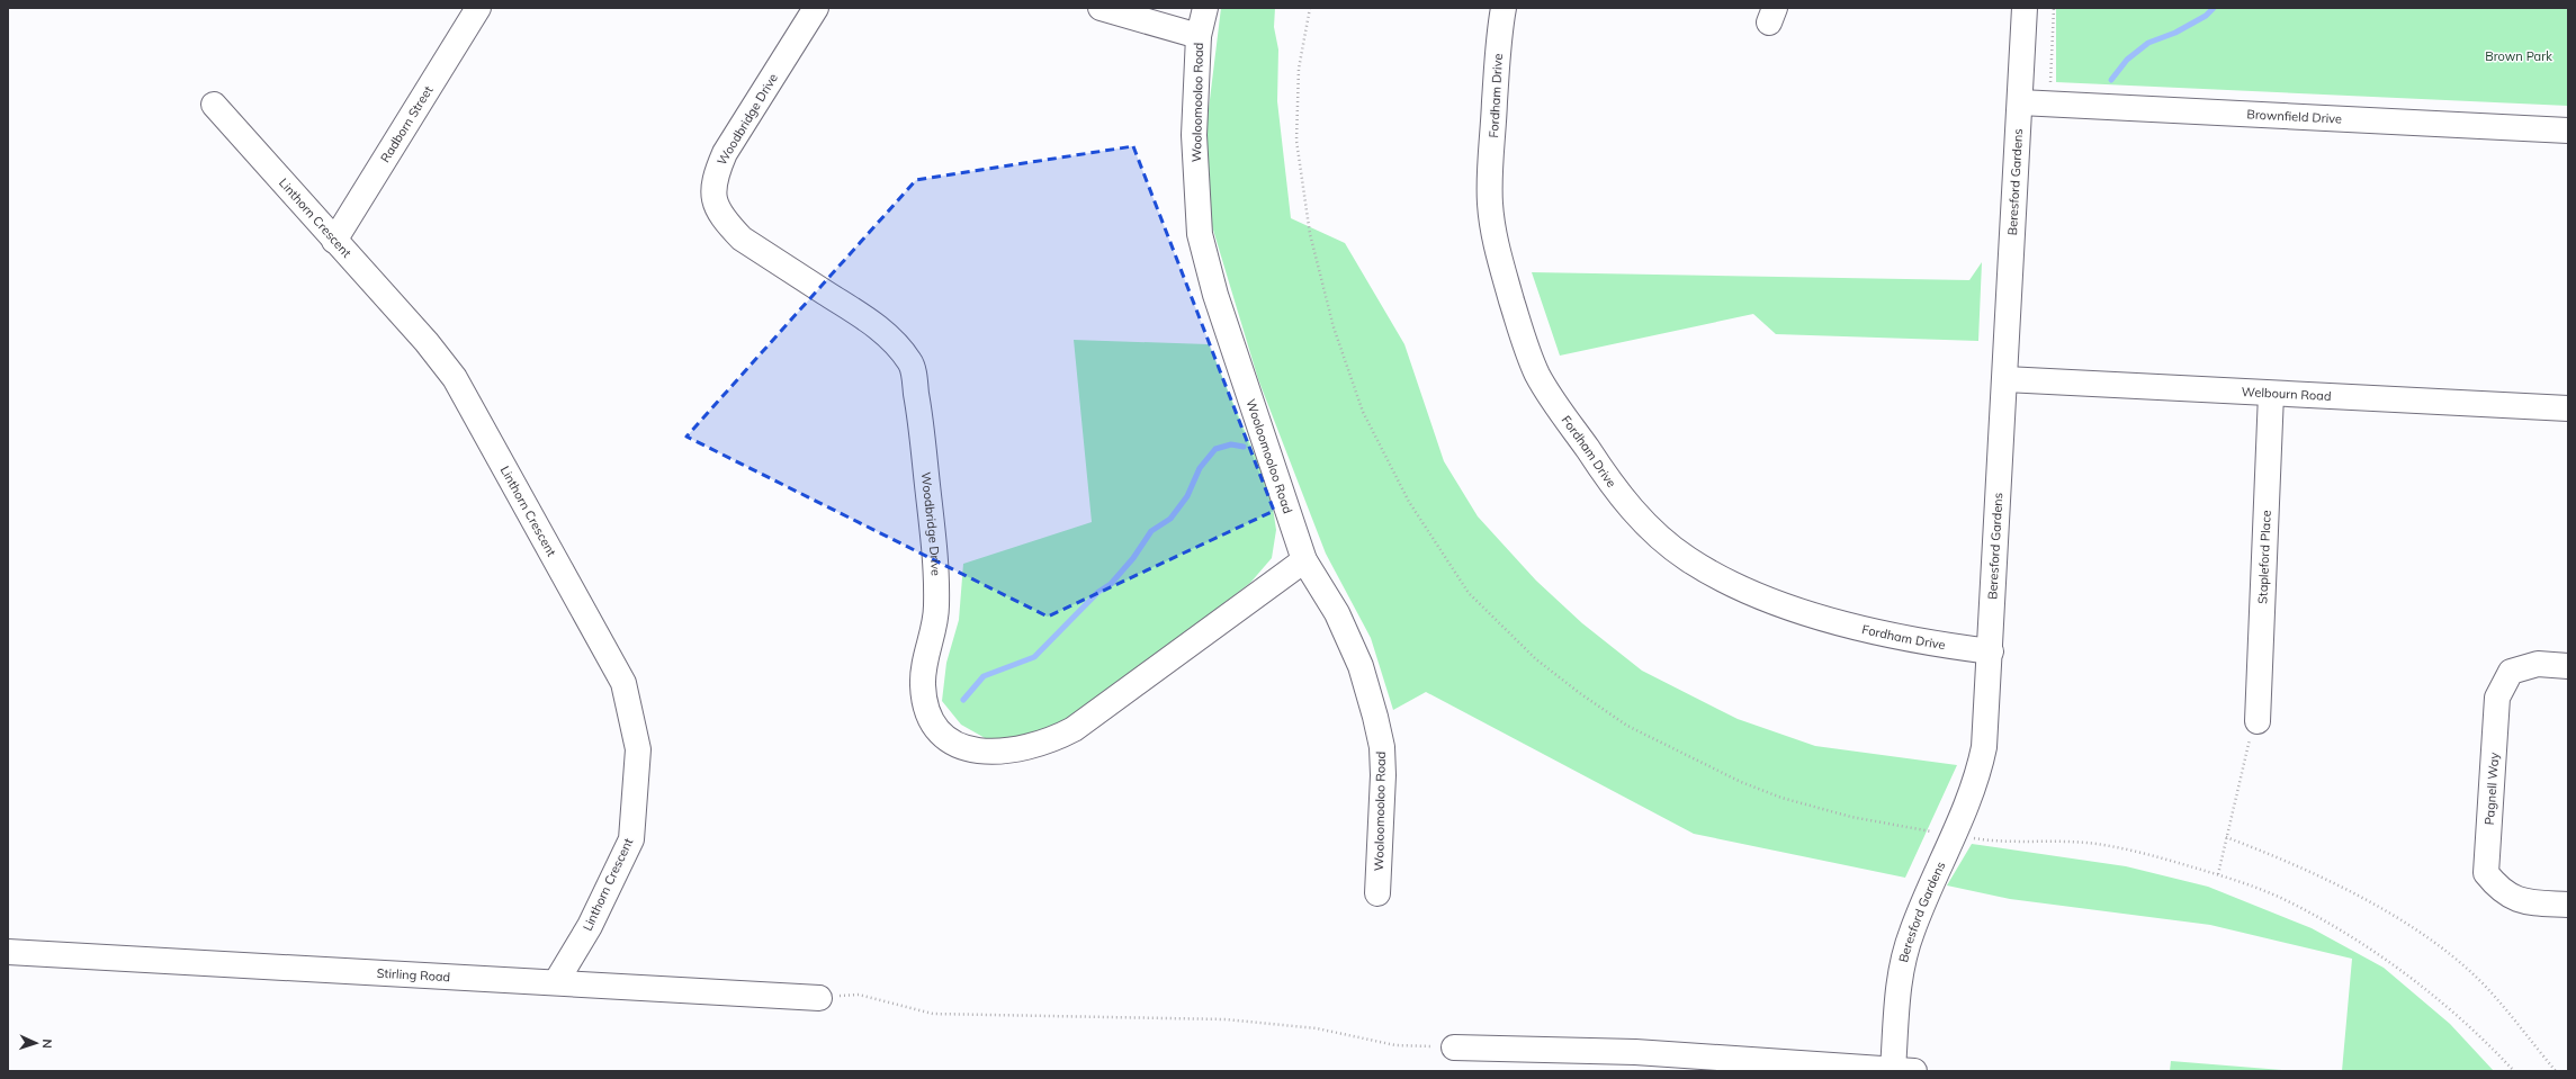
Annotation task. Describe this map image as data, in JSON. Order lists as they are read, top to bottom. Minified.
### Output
{"streets":{"street":["Fordham Drive","Wooloomooloo Road","Brownfield Drive","Woodbridge Drive","Radborn Street","Beresford Gardens","Linthorn Crescent","Welbourn Road","Stapleford Place","Pagnell Way","Stirling Road"]},"crossings":[["Fordham Drive","Beresford Gardens"],["Wooloomooloo Road","Woodbridge Drive"],["Brownfield Drive","Beresford Gardens"],["Radborn Street","Linthorn Crescent"],["Beresford Gardens","Welbourn Road"],["Linthorn Crescent","Stirling Road"],["Welbourn Road","Stapleford Place"]],"parks":["Brown Park"],"north":"right"}
